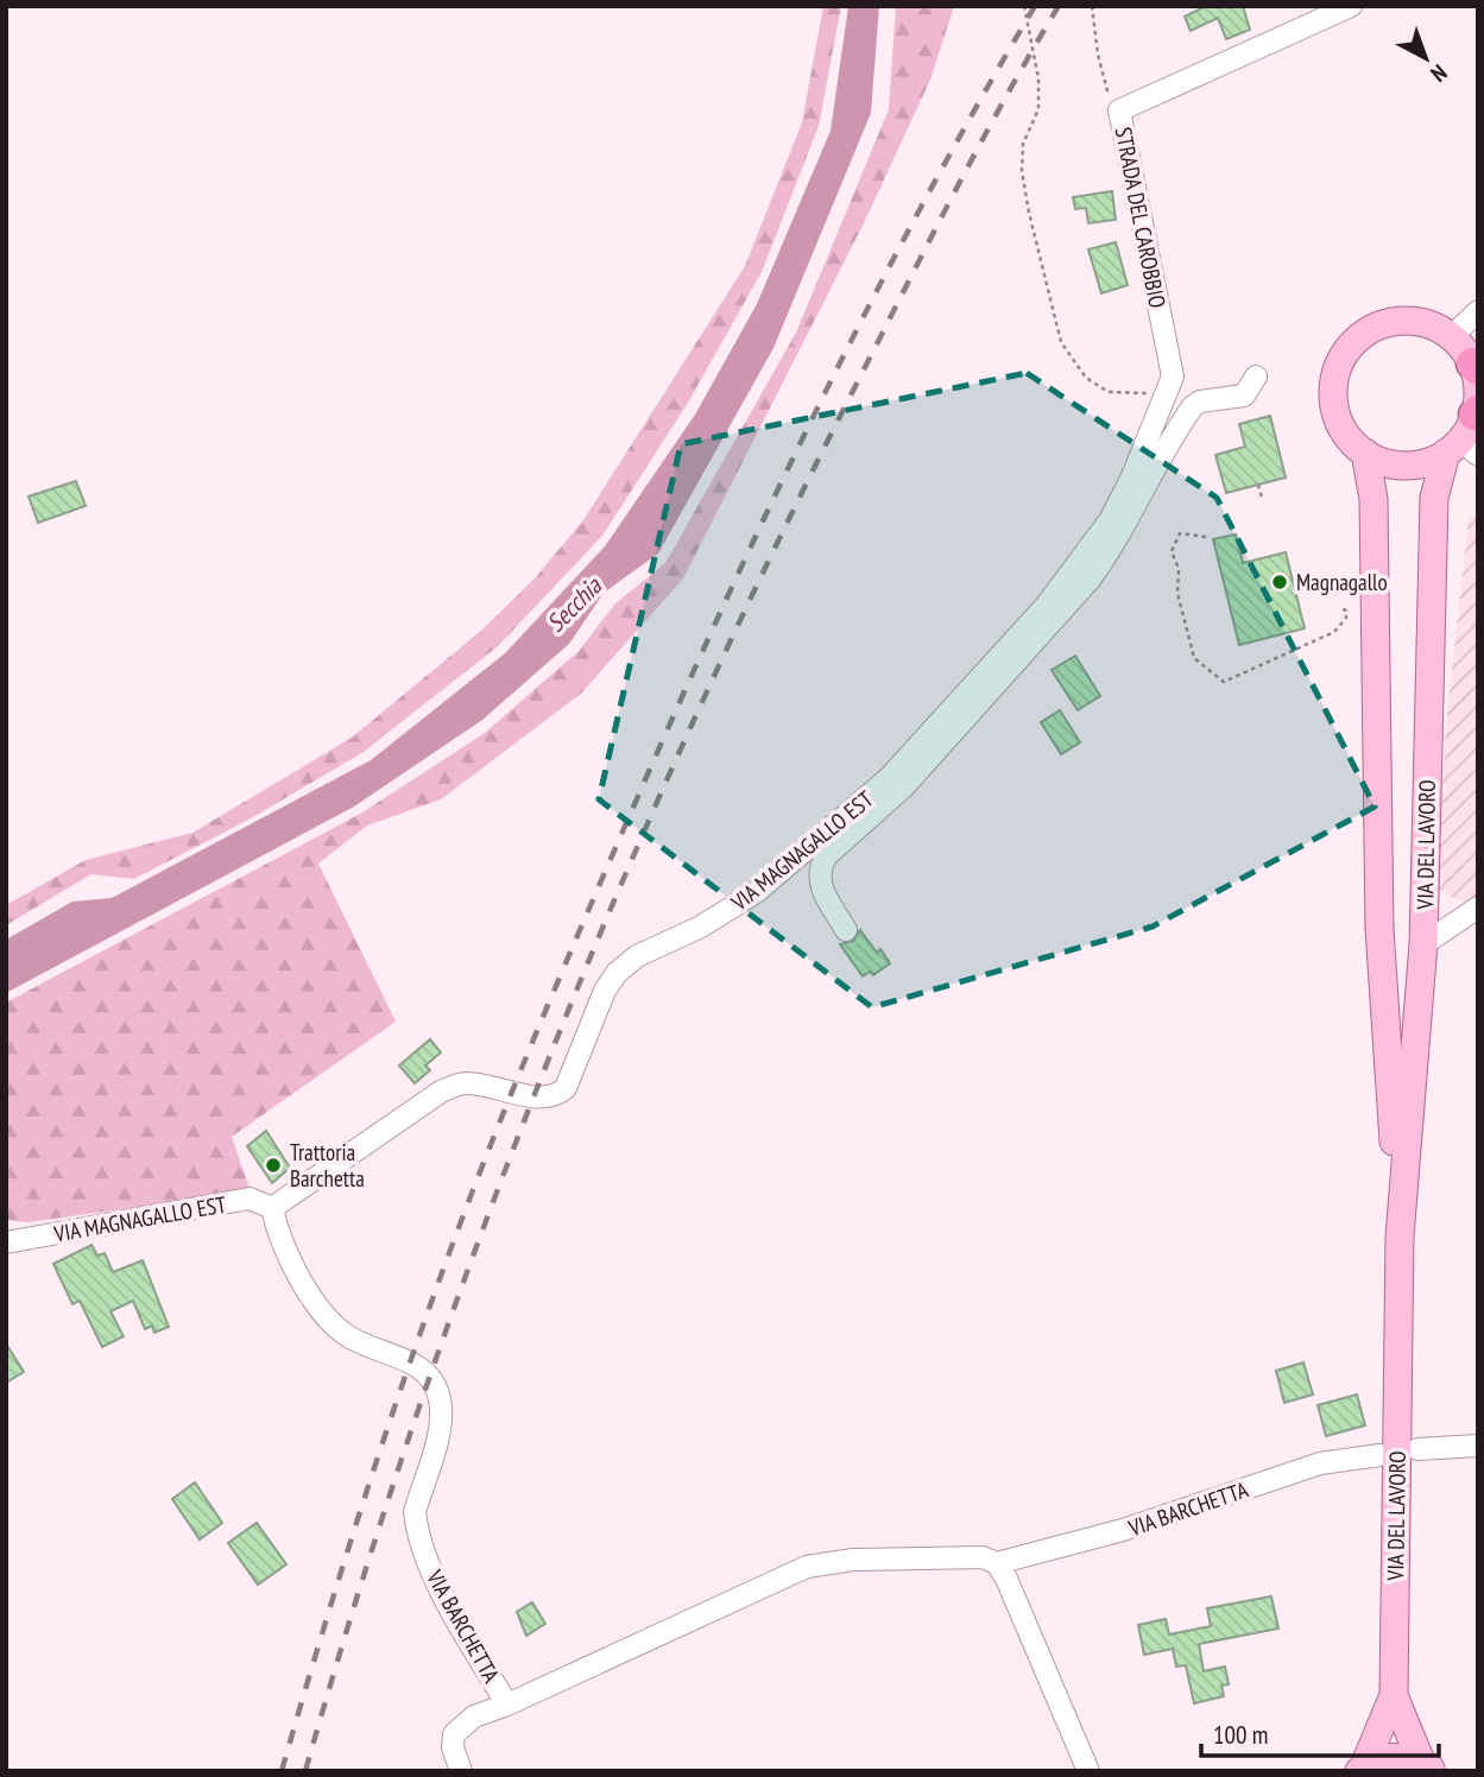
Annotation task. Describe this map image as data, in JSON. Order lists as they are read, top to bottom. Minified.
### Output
{"streets":{"main road":["VIA DEL LAVORO"],"street":["STRADA DEL CAROBBIO","VIA MAGNAGALLO EST","VIA BARCHETTA"]},"crossings":[["STRADA DEL CAROBBIO","VIA MAGNAGALLO EST"],["VIA MAGNAGALLO EST","VIA BARCHETTA"]],"water":["Secchia"],"places":["Magnagallo","Trattoria Barchetta"],"scale_bar":"100 m","north":"bottom right"}
